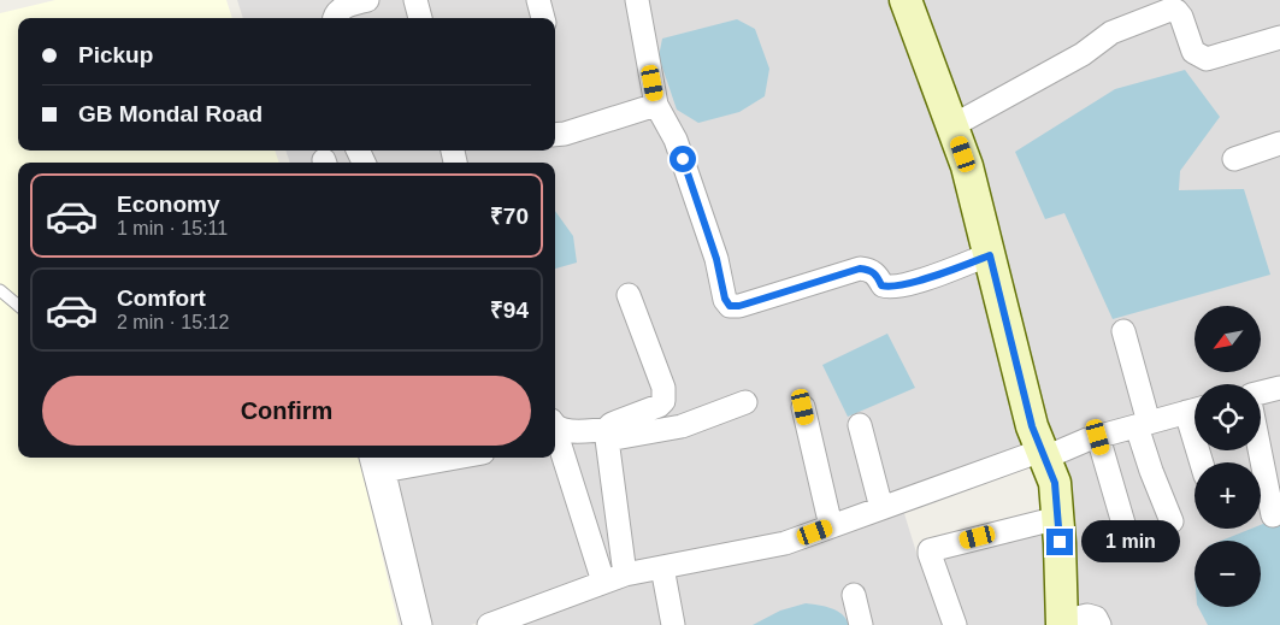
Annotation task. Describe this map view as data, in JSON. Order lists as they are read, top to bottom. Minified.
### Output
{"north":"bottom left","page":{"banner":["Pickup","GB Mondal Road"],"list":[{"name":"Economy","note":"1 min · 15:11","value":"₹70"},{"name":"Comfort","note":"2 min · 15:12","value":"₹94"}],"map_buttons":["+","−"],"buttons":"Confirm","bubble":"1 min"}}
